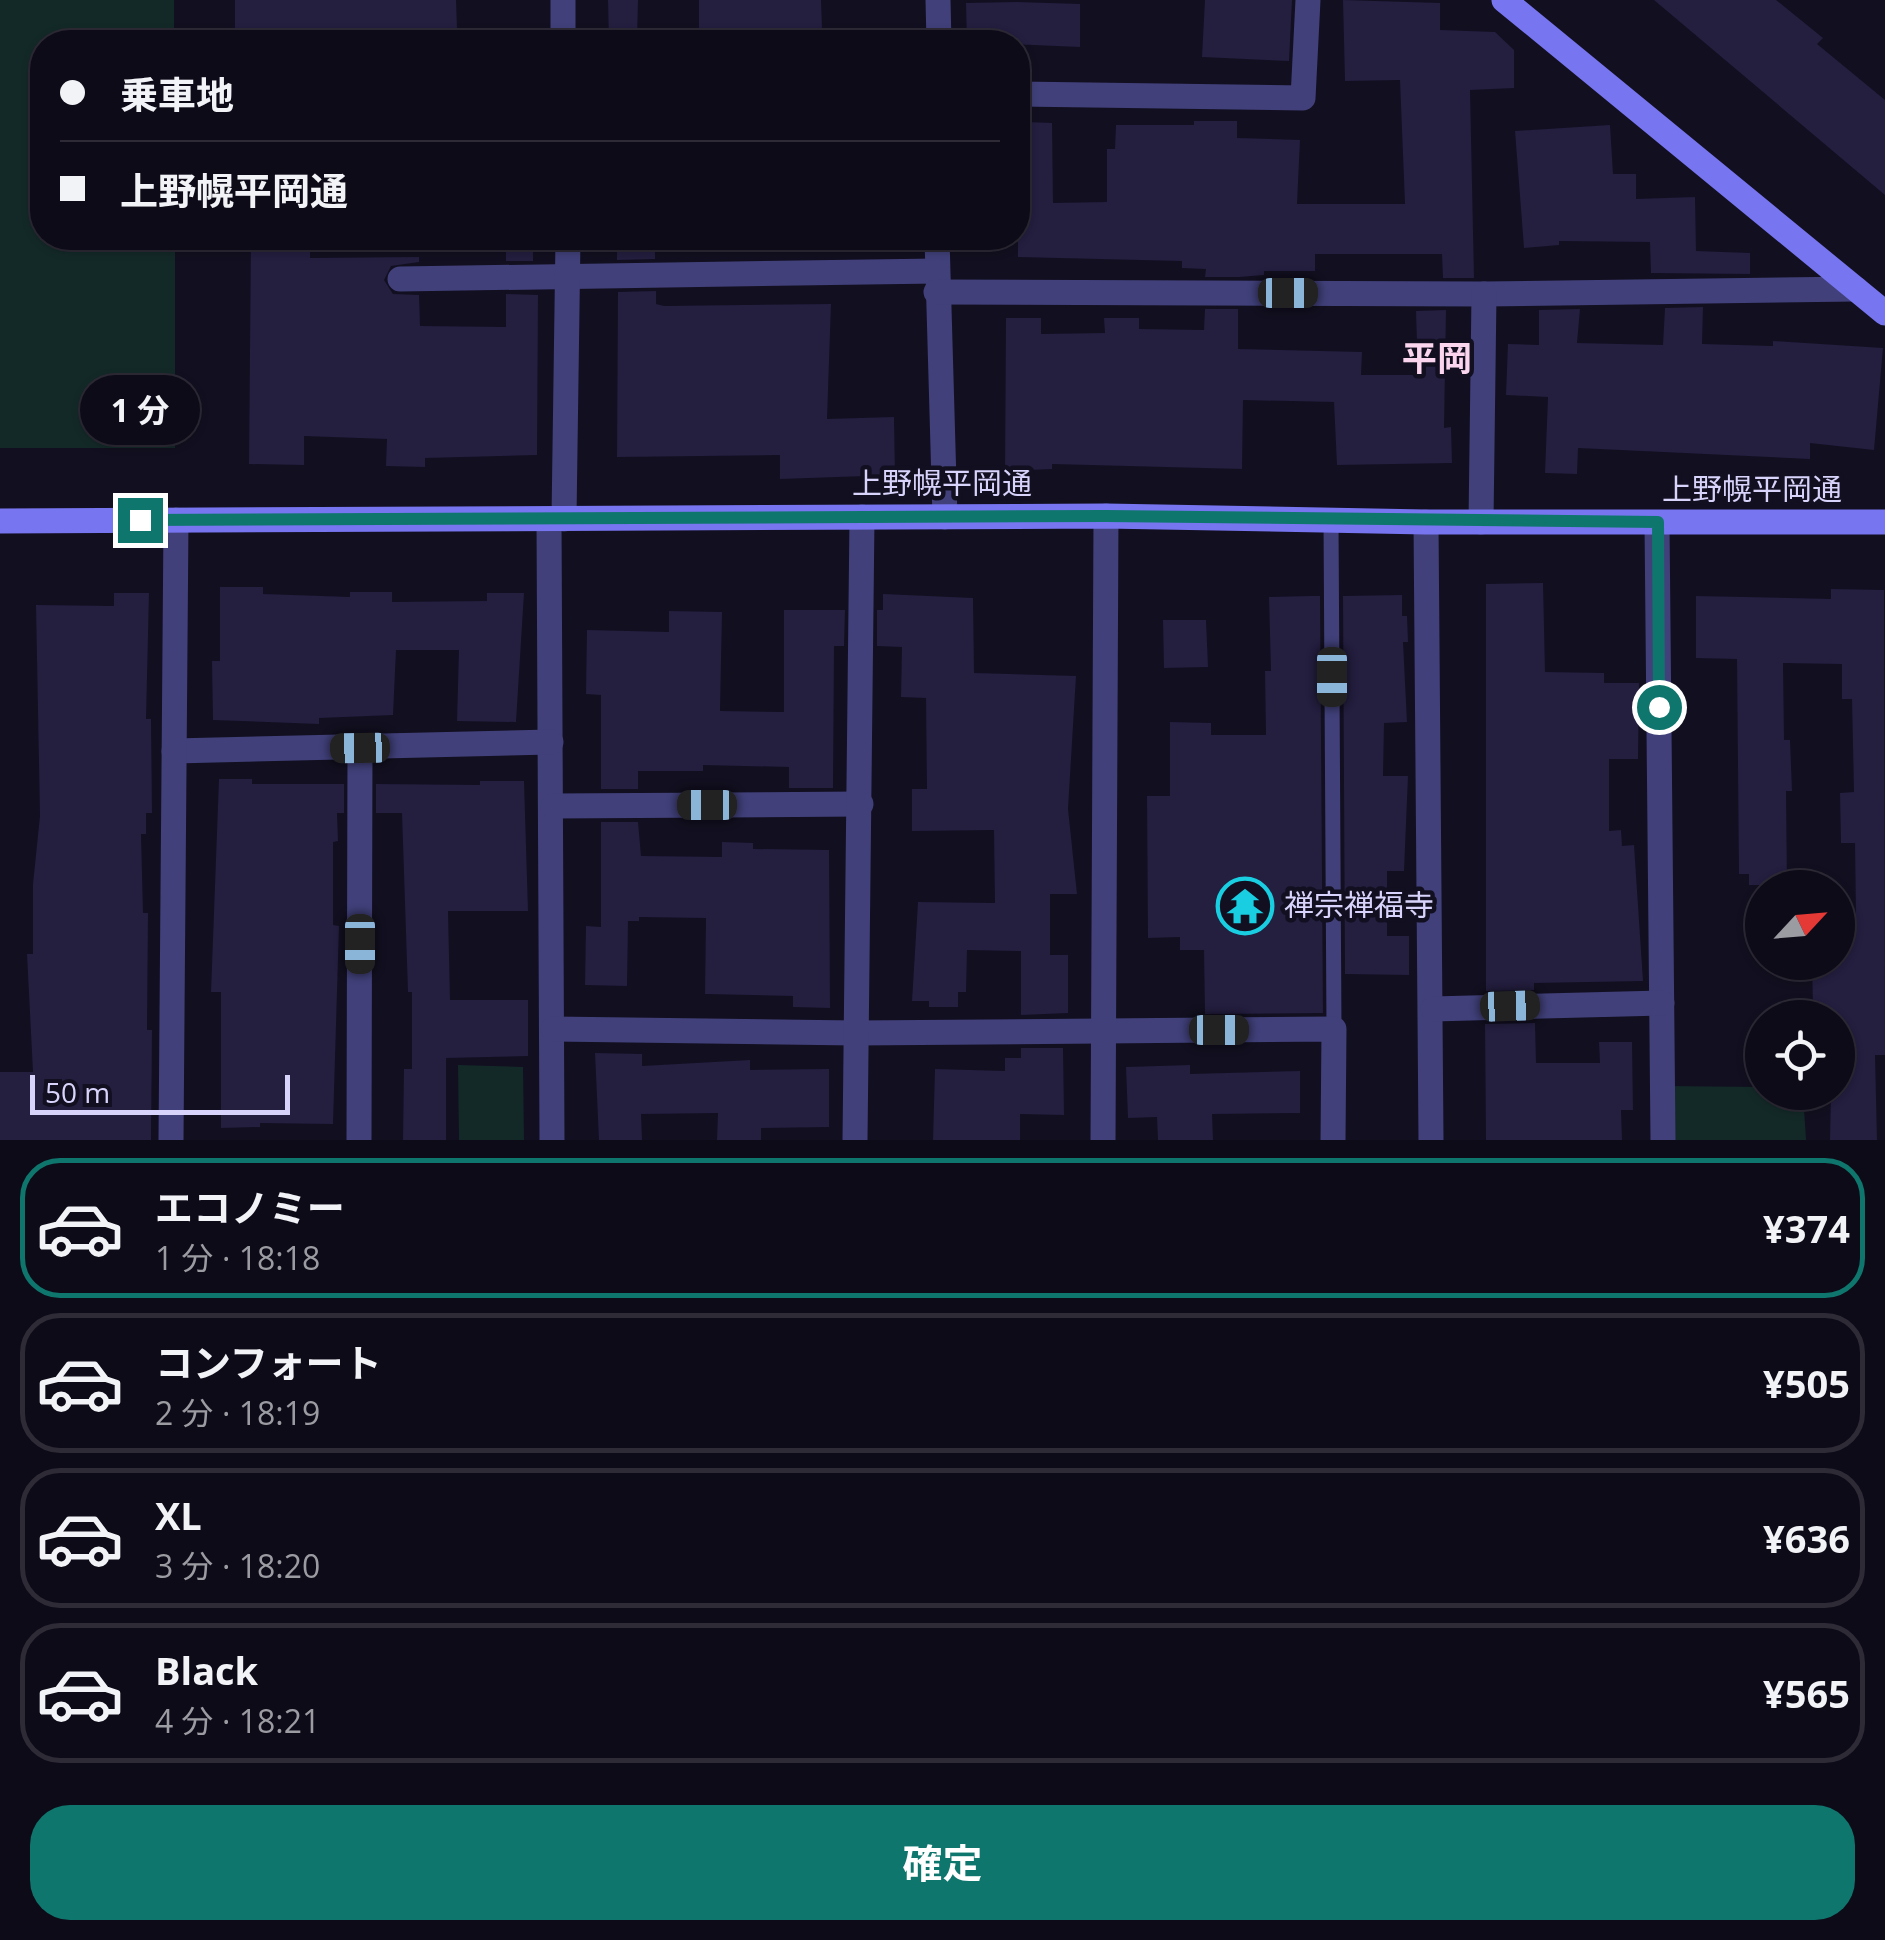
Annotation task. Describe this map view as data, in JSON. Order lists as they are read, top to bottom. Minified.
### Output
{"streets":{"street":["上野幌平岡通"]},"districts":["平岡"],"places":{"temple":["禅宗禅福寺"]},"scale_bar":"50 m","north":"top right","page":{"banner":["乗車地","上野幌平岡通"],"bubble":"1 分","scale":"50 m","list":[{"name":"エコノミー","note":"1 分 · 18:18","value":"¥374"},{"name":"コンフォート","note":"2 分 · 18:19","value":"¥505"},{"name":"XL","note":"3 分 · 18:20","value":"¥636"},{"name":"Black","note":"4 分 · 18:21","value":"¥565"}],"buttons":"確定"}}
